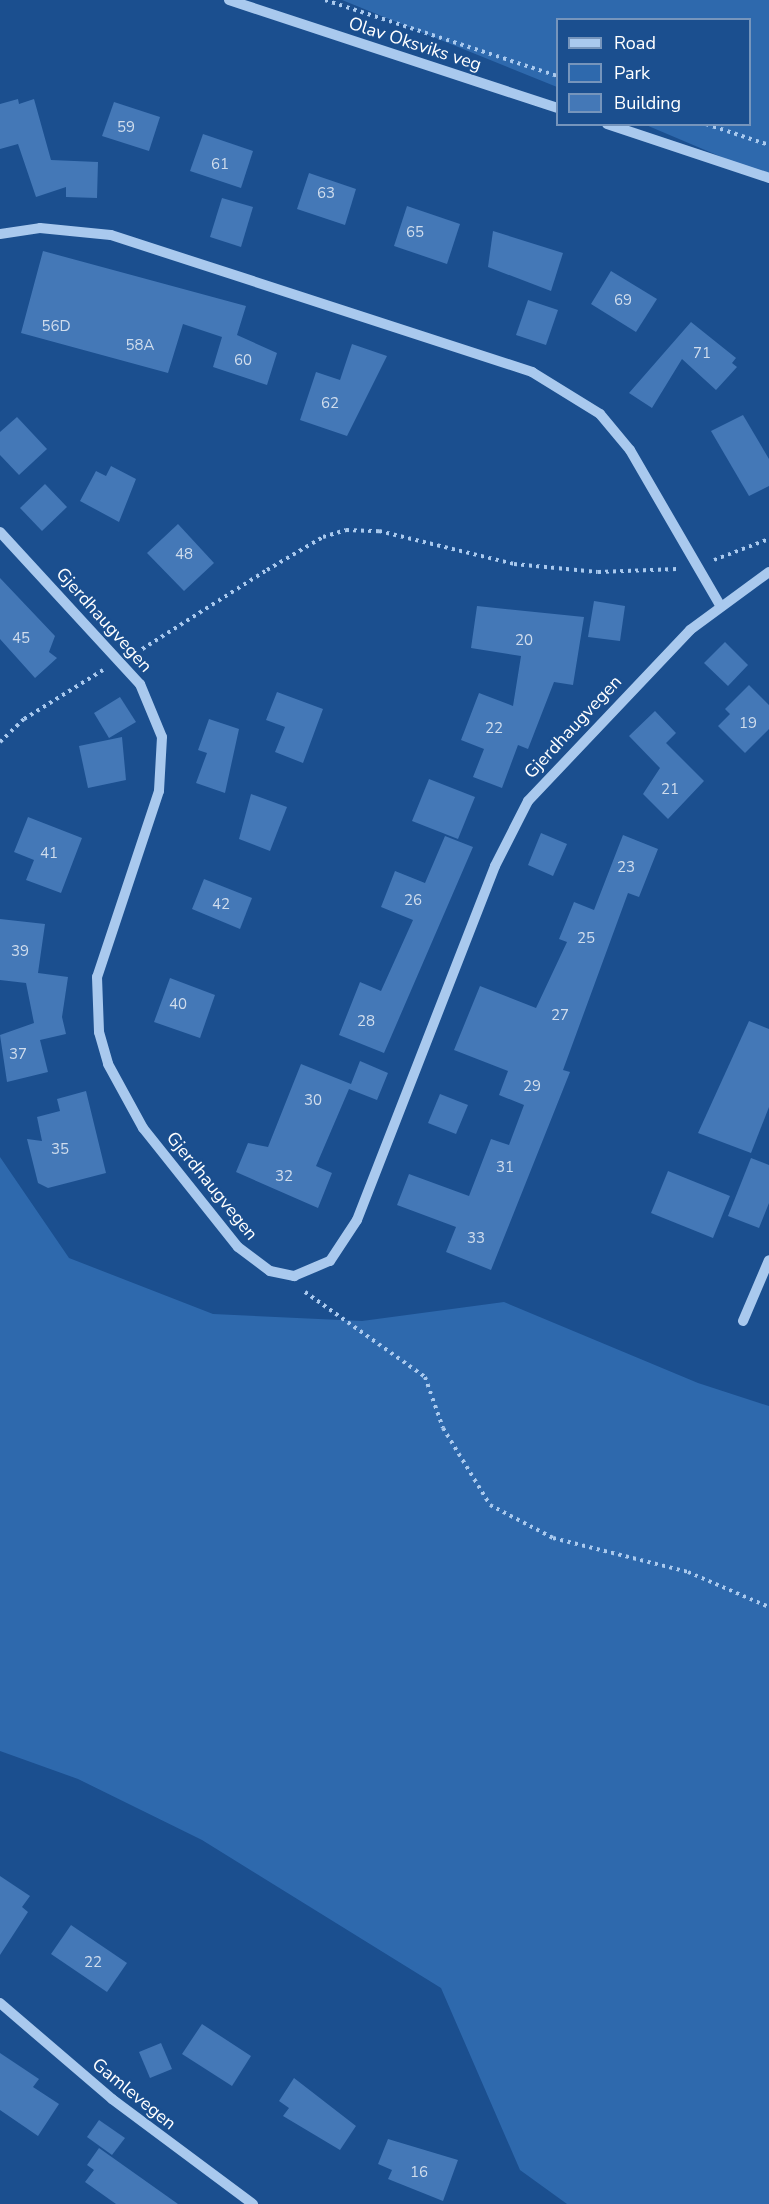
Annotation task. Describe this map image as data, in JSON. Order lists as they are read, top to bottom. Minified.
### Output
{"streets":{"street":["Olav Oksviks veg","Gjerdhaugvegen","Gamlevegen"]},"house_numbers":["59","61","63","65","69","56D","58A","71","60","62","48","45","20","19","22","21","41","23","26","42","25","39","40","27","28","37","29","30","35","31","32","33","22","16"],"legend":["Road","Park","Building"]}
